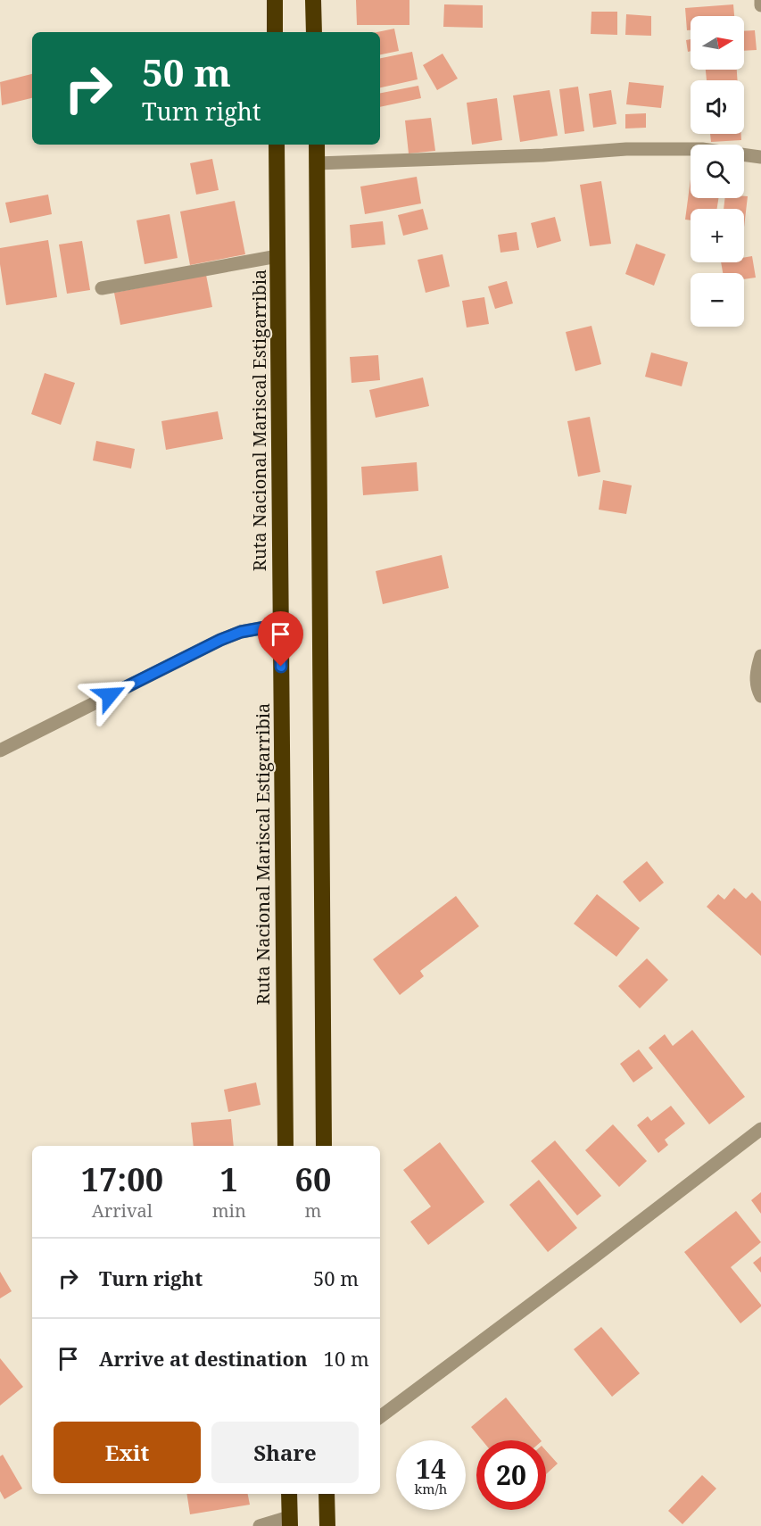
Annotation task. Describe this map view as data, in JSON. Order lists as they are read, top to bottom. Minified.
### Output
{"streets":{"highway":["Ruta Nacional Mariscal Estigarribia"]},"north":"right","page":{"map_buttons":["+","−"],"turn":["50 m","Turn right"],"eta":["17:00","Arrival","1","min","60","m"],"list":[{"name":"Turn right","value":"50 m"},{"name":"Arrive at destination","value":"10 m"}],"buttons":["Exit","Share"],"speed":"14 km/h","limit":"20"}}
